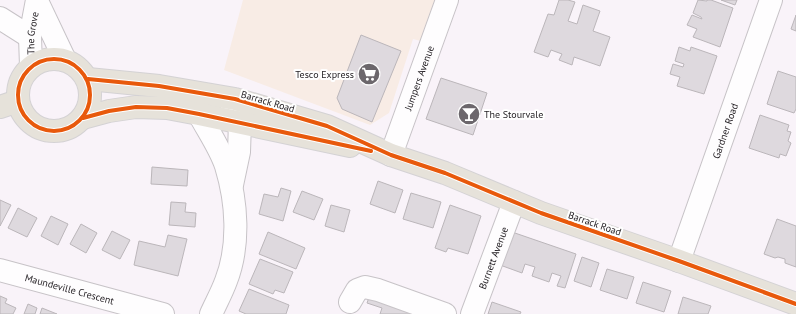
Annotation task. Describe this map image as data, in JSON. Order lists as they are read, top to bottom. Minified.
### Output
{"streets":{"main road":["Barrack Road"],"street":["The Grove","Jumpers Avenue","Gardner Road","Burnett Avenue","Maundeville Crescent"]},"crossings":[["The Grove","Barrack Road"],["Jumpers Avenue","Barrack Road"],["Barrack Road","Gardner Road"],["Barrack Road","Burnett Avenue"]],"places":{"supermarket":["Tesco Express"],"bar":["The Stourvale"]}}
